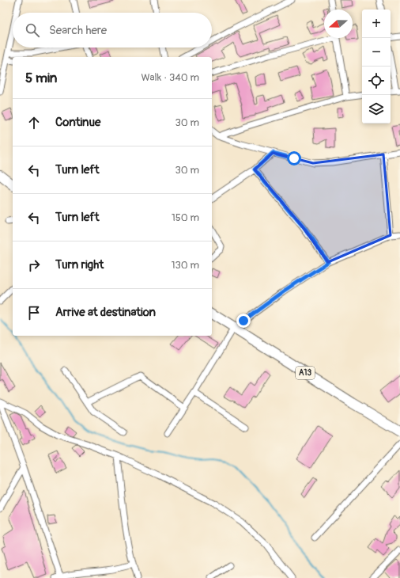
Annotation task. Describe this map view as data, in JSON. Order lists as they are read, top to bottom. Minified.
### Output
{"streets":{"highway":["A13"]},"north":"left","page":{"map_buttons":["+","−"],"search":"Search here","heading":["5 min","Walk · 340 m"],"list":[["Continue","30 m"],["Turn left","30 m"],["Turn left","150 m"],["Turn right","130 m"],"Arrive at destination"]}}
